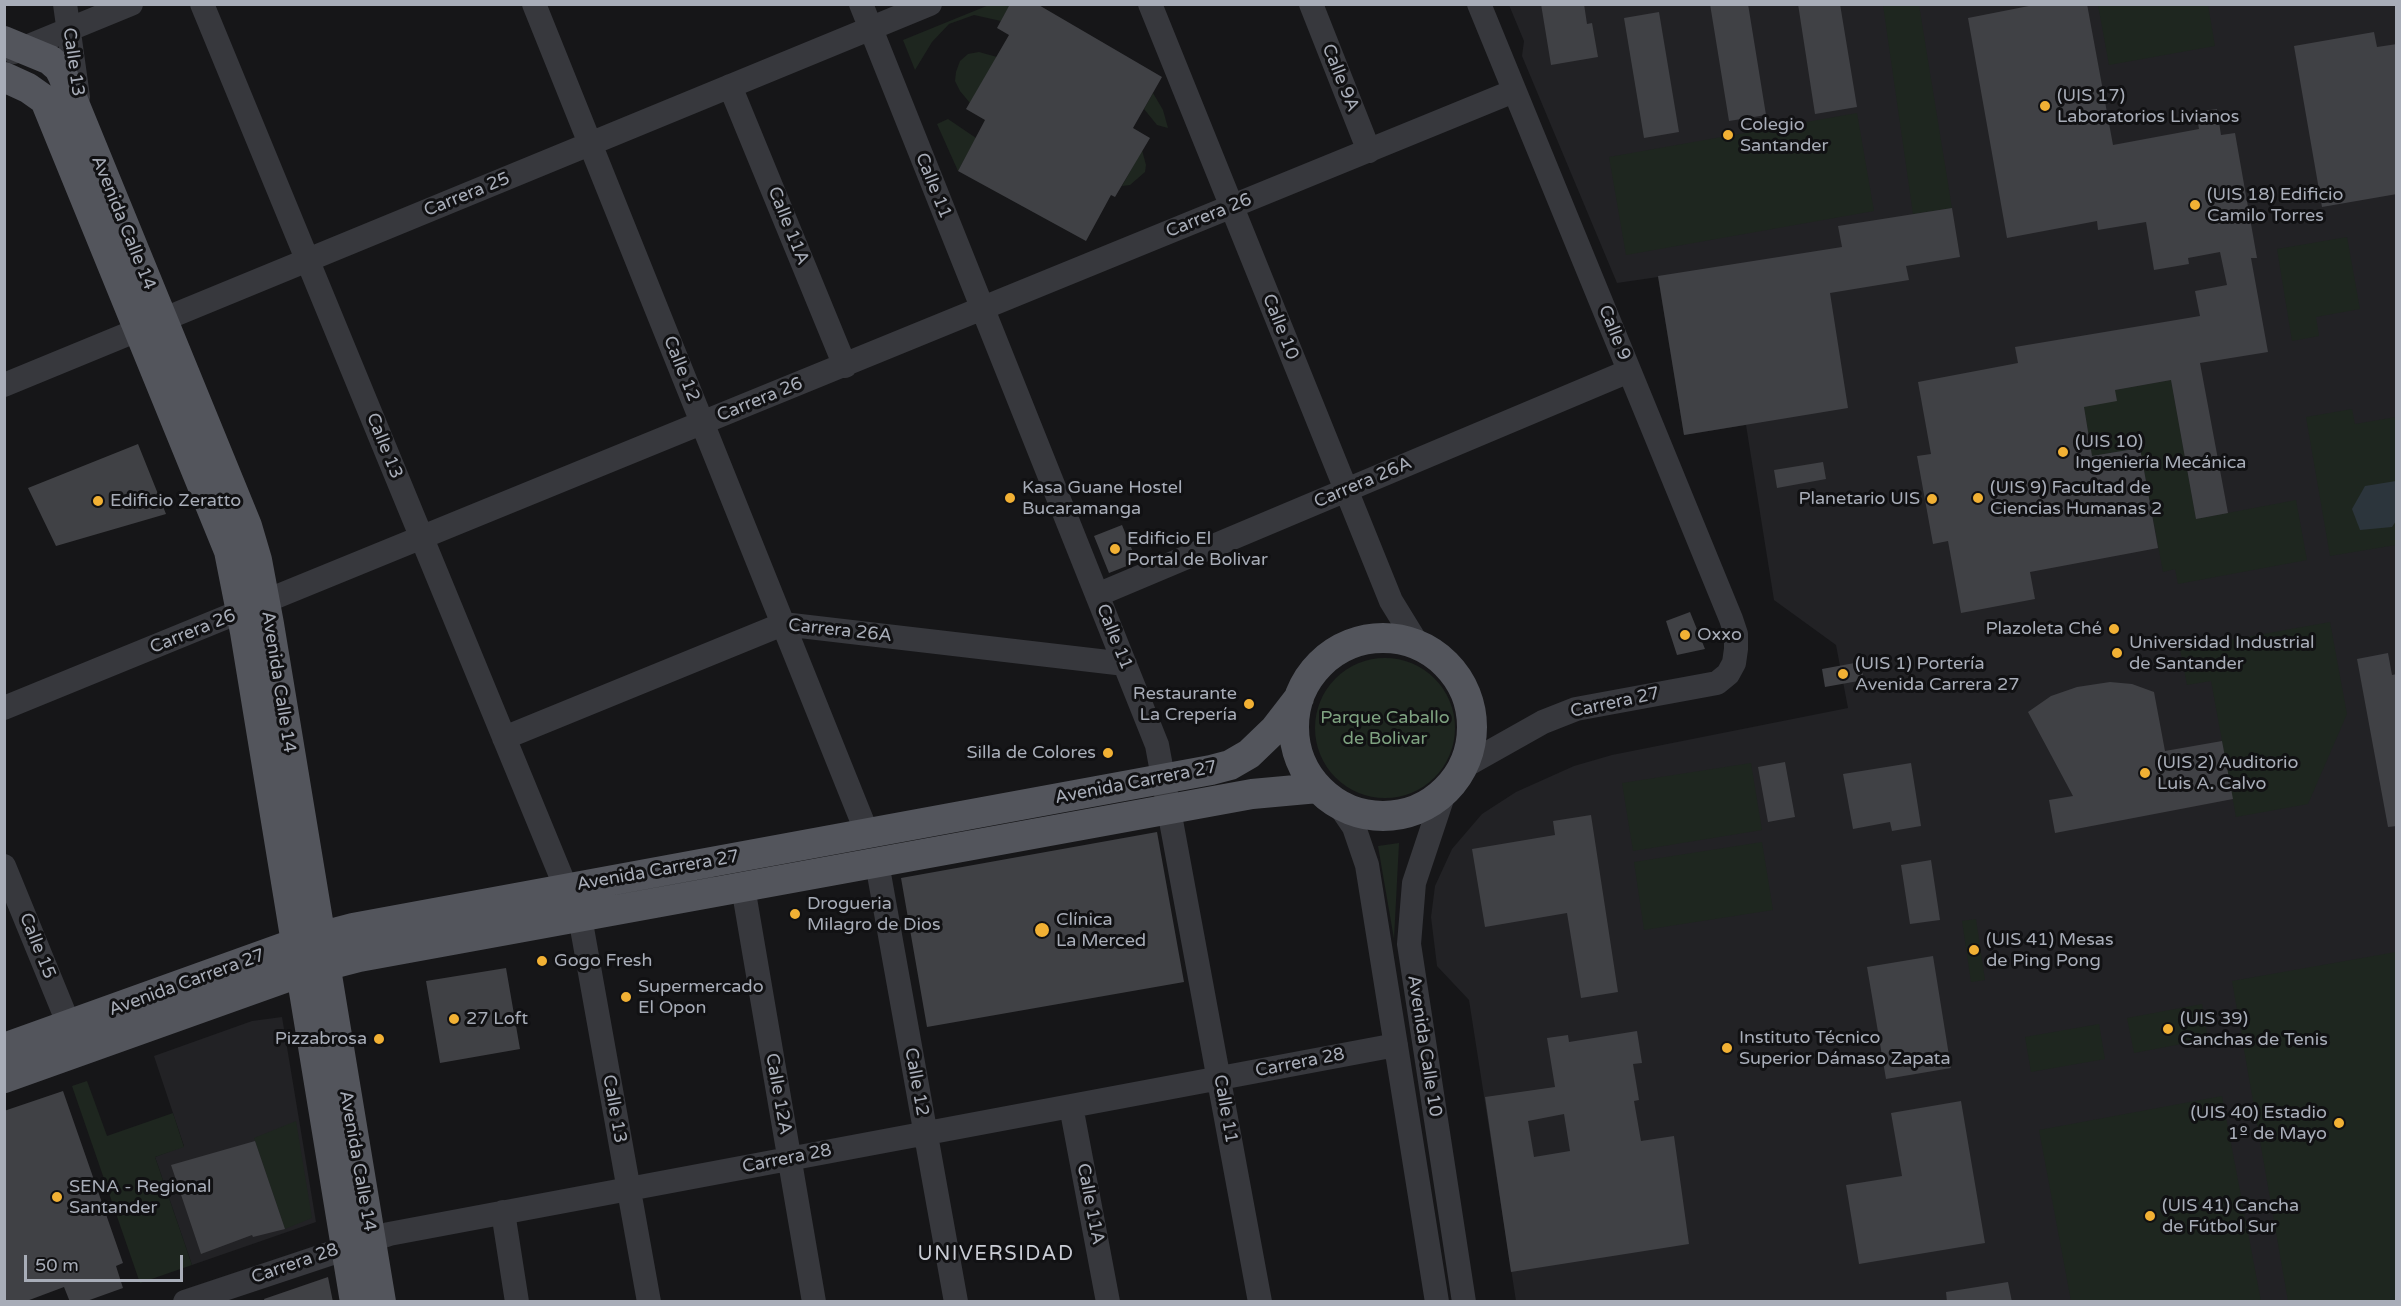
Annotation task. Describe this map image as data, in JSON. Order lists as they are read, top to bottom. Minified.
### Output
{"streets":{"main road":["Avenida Calle 14","Avenida Carrera 27"],"street":["Calle 13","Calle 9A","Calle 11","Carrera 25","Carrera 26","Calle 11A","Calle 10","Calle 9","Calle 12","Carrera 26A","Carrera 27","Calle 15","Avenida Calle 10","Carrera 28","Calle 12A"]},"crossings":[["Calle 13","Carrera 25"],["Calle 13","Carrera 26"],["Calle 13","Avenida Calle 14"],["Calle 13","Carrera 26A"],["Calle 13","Avenida Carrera 27"],["Calle 13","Carrera 28"],["Calle 9A","Carrera 26"],["Calle 11","Carrera 25"],["Calle 11","Carrera 26"],["Calle 11","Carrera 26A"],["Calle 11","Avenida Carrera 27"],["Calle 11","Carrera 28"],["Carrera 25","Avenida Calle 14"],["Carrera 25","Calle 11A"],["Carrera 25","Calle 12"],["Carrera 26","Avenida Calle 14"],["Carrera 26","Calle 11A"],["Carrera 26","Calle 10"],["Carrera 26","Calle 9"],["Carrera 26","Calle 12"],["Avenida Calle 14","Avenida Carrera 27"],["Avenida Calle 14","Carrera 28"],["Calle 11A","Carrera 28"],["Calle 10","Carrera 26A"],["Calle 10","Carrera 27"],["Calle 10","Avenida Carrera 27"],["Calle 10","Avenida Calle 10"],["Calle 9","Carrera 26A"],["Calle 9","Carrera 27"],["Calle 12","Carrera 26A"],["Calle 12","Avenida Carrera 27"],["Calle 12","Carrera 28"],["Carrera 27","Avenida Carrera 27"],["Carrera 27","Avenida Calle 10"],["Avenida Carrera 27","Calle 15"],["Avenida Carrera 27","Avenida Calle 10"],["Avenida Carrera 27","Calle 12A"],["Avenida Calle 10","Carrera 28"],["Carrera 28","Calle 12A"]],"districts":["UNIVERSIDAD"],"parks":["Parque Caballo de Bolivar"],"places":["(UIS 17) Laboratorios Livianos","Colegio Santander","(UIS 18) Edificio Camilo Torres","(UIS 10) Ingeniería Mecánica","Kasa Guane Hostel Bucaramanga","(UIS 9) Facultad de Ciencias Humanas 2","Planetario UIS","Edificio Zeratto","Edificio El Portal de Bolivar","Plazoleta Ché","Oxxo","Universidad Industrial de Santander","(UIS 1) Portería Avenida Carrera 27","Restaurante La Crepería","Silla de Colores","(UIS 2) Auditorio Luis A. Calvo","Drogueria Milagro de Dios","Clínica La Merced","(UIS 41) Mesas de Ping Pong","Gogo Fresh","Supermercado El Opon","27 Loft","(UIS 39) Canchas de Tenis","Pizzabrosa","Instituto Técnico Superior Dámaso Zapata","(UIS 40) Estadio 1º de Mayo","SENA - Regional Santander","(UIS 41) Cancha de Fútbol Sur"],"scale_bar":"50 m"}
